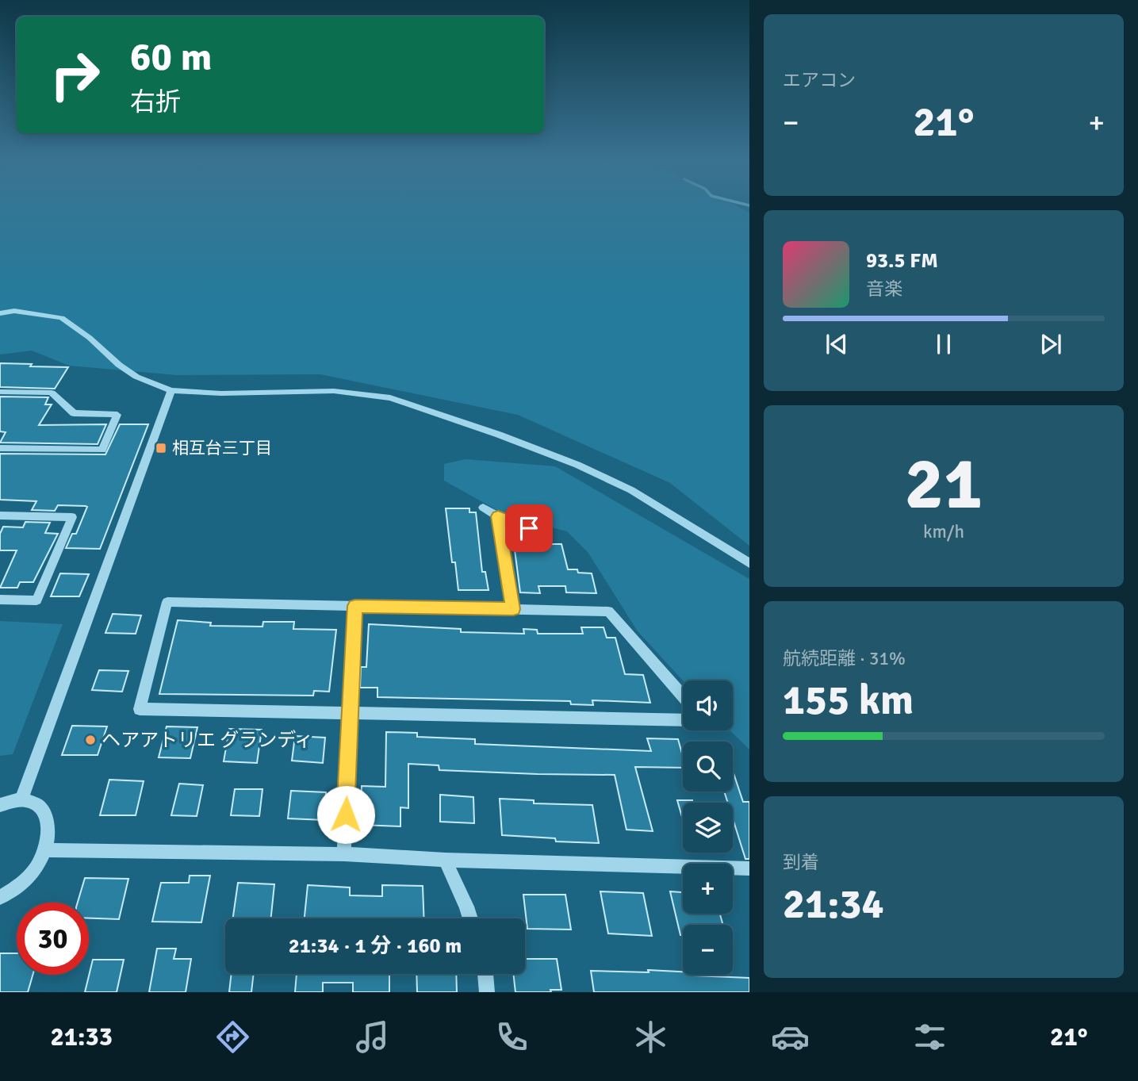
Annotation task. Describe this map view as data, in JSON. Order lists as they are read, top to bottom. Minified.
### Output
{"places":{"transit":["相互台三丁目"],"other":["ヘアアトリエ グランディ"]},"page":{"tile":["エアコン",["21","km/h"],["航続距離 · 31%","155 km"],["到着","21:34"]],"turn":["60 m","右折"],"heat":["−","21°","+"],"song":["93.5 FM","音楽"],"map_buttons":["+","−"],"limit":"30","trip":"21:34 · 1 分 · 160 m","tabs":["21:33","21°"]}}
